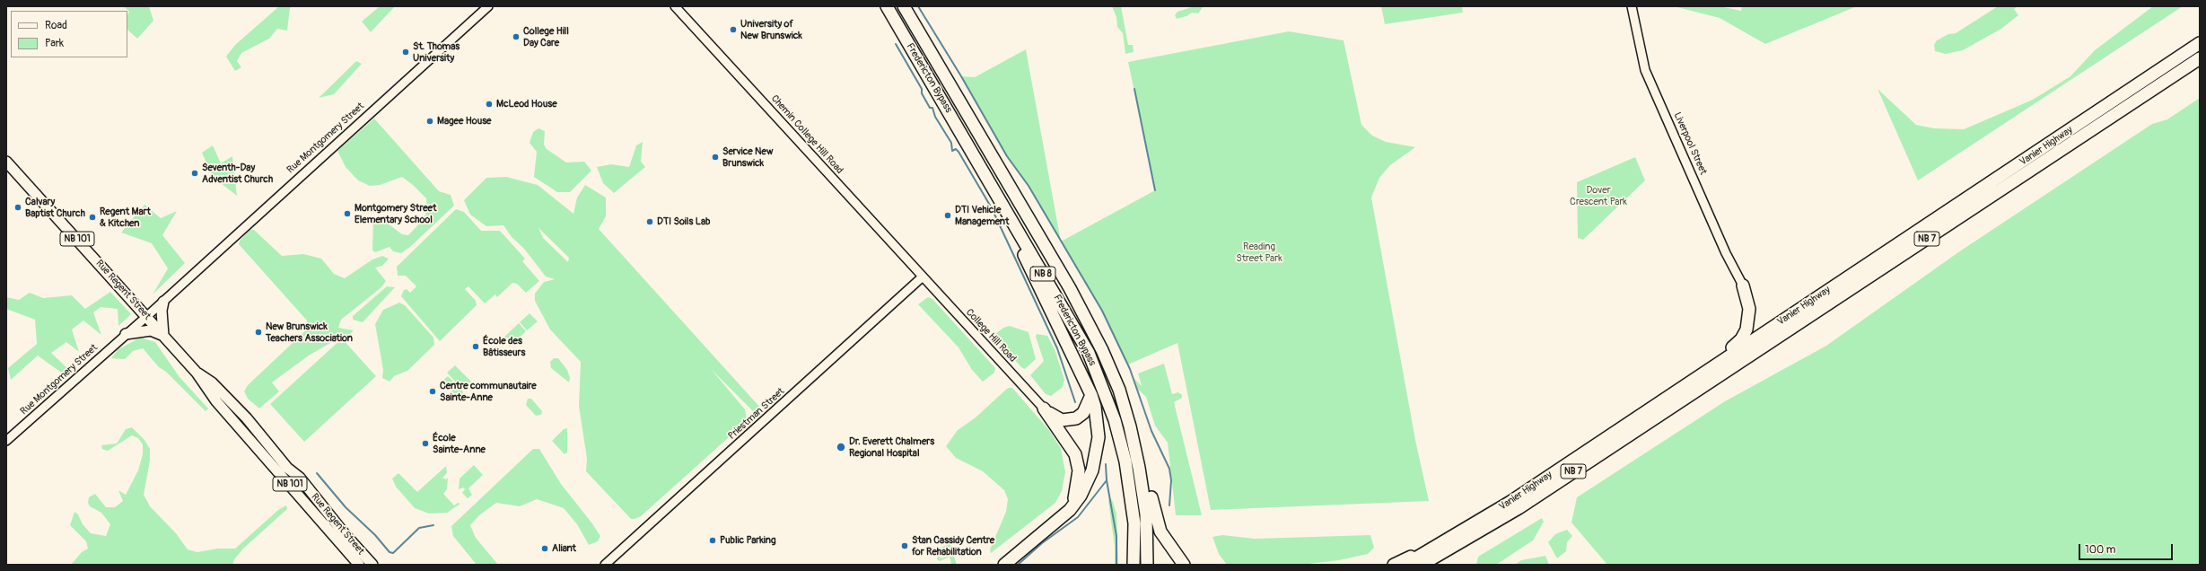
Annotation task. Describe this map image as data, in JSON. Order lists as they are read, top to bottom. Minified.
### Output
{"streets":{"highway":["Fredericton Bypass","Vanier Highway","NB 7","NB 8"],"main road":["NB 101","Rue Regent Street"],"street":["Chemin College Hill Road","Rue Montgomery Street","Liverpool Street","College Hill Road","Priestman Street"]},"crossings":[["Chemin College Hill Road","College Hill Road"],["Chemin College Hill Road","Priestman Street"],["Rue Montgomery Street","Rue Regent Street"],["College Hill Road","Priestman Street"]],"parks":["Dover Crescent Park","Reading Street Park"],"places":["University of New Brunswick","College Hill Day Care","St. Thomas University","McLeod House","Magee House","Service New Brunswick","Seventh-Day Adventist Church","Calvary Baptist Church","Montgomery Street Elementary School","DTI Vehicle Management","Regent Mart & Kitchen","DTI Soils Lab","New Brunswick Teachers Association","École des Bâtisseurs","Centre communautaire Sainte-Anne","École Sainte-Anne","Dr. Everett Chalmers Regional Hospital","Public Parking","Stan Cassidy Centre for Rehabilitation","Aliant"],"legend":["Road","Park"],"scale_bar":"100 m"}
